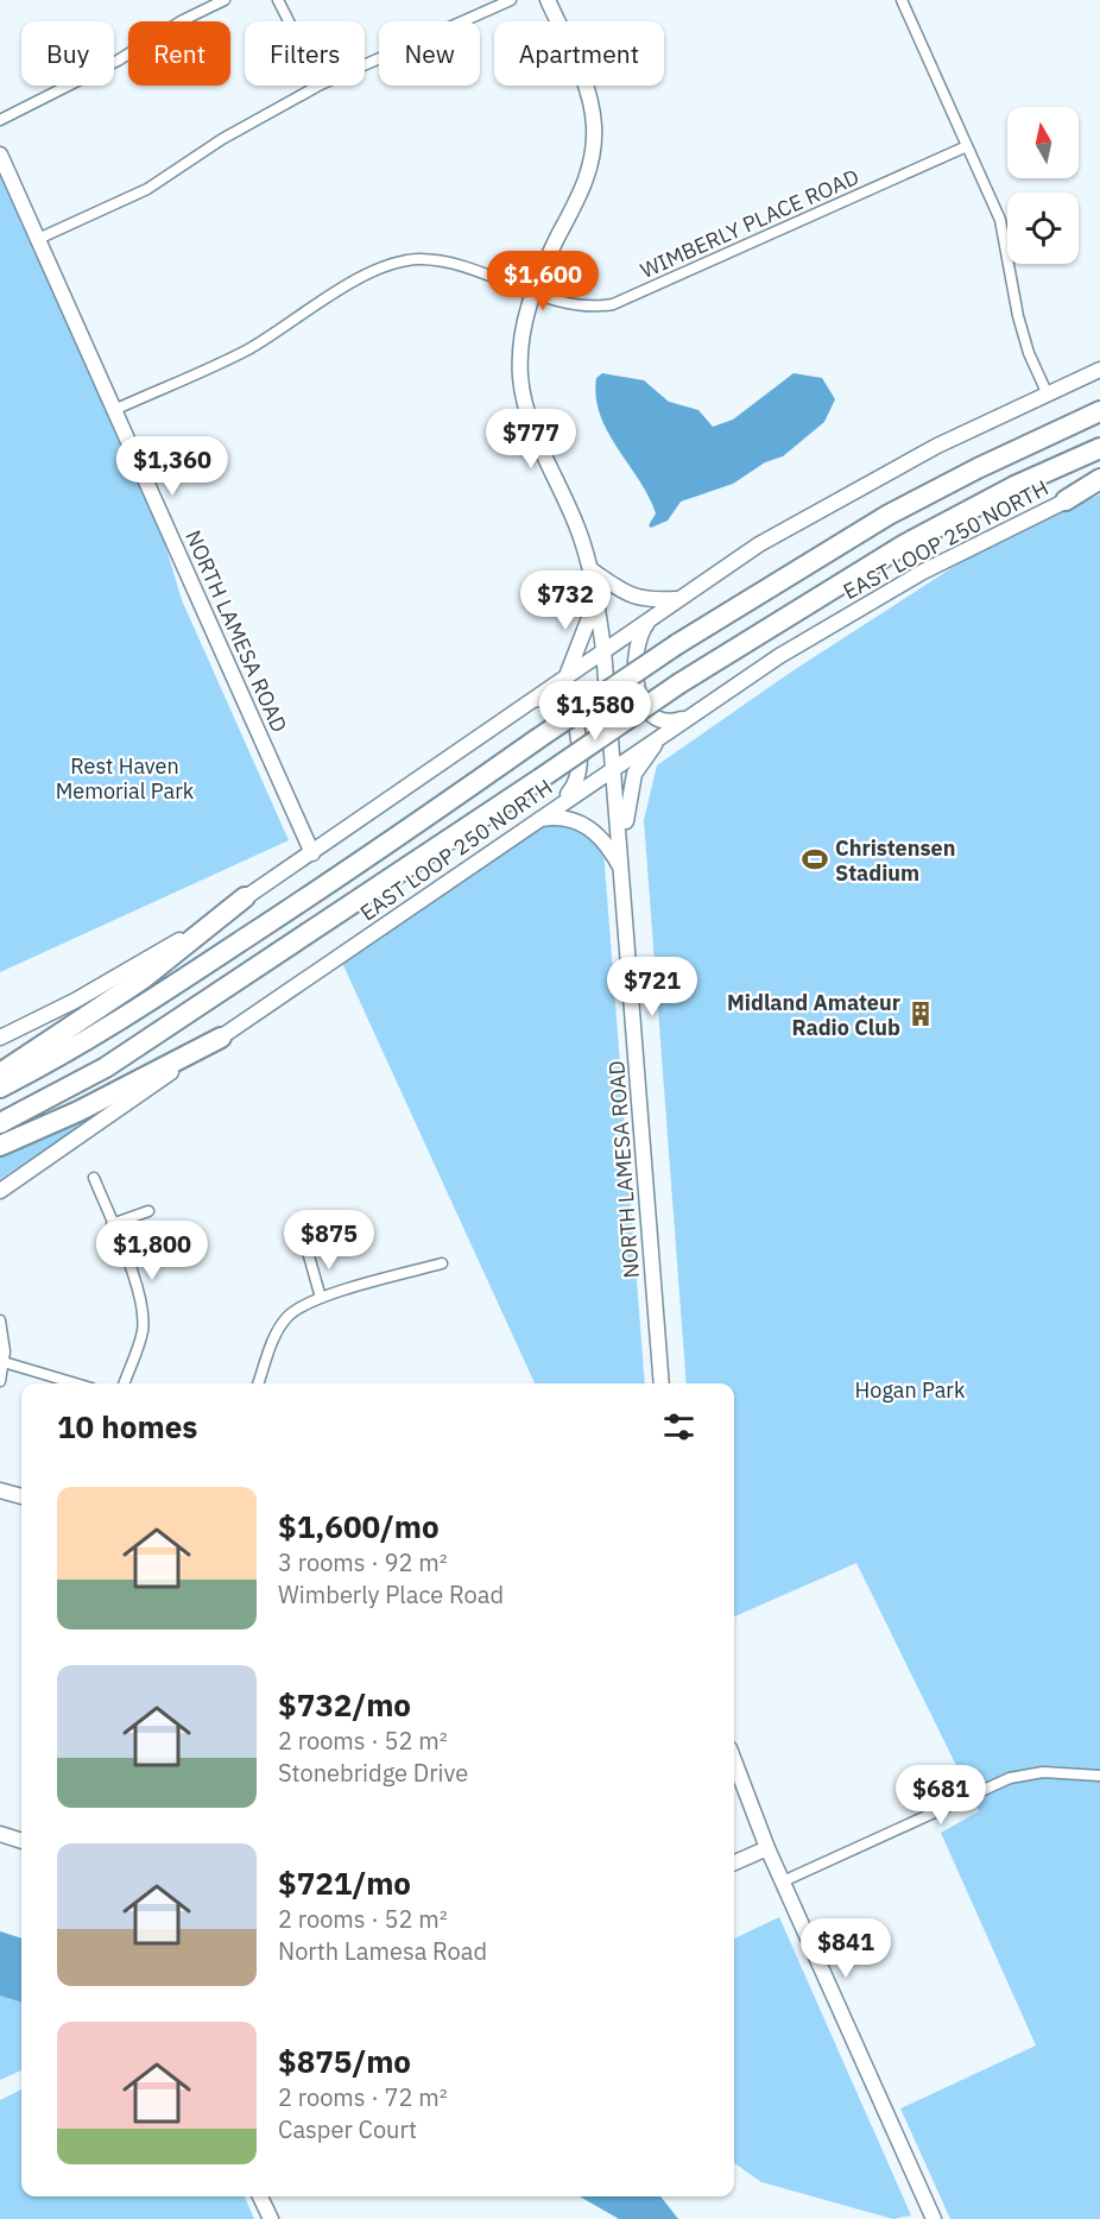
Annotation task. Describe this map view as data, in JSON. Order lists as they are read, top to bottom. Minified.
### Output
{"streets":{"main road":["EAST LOOP 250 NORTH","NORTH LAMESA ROAD"],"street":["WIMBERLY PLACE ROAD"]},"crossings":[["WIMBERLY PLACE ROAD","NORTH LAMESA ROAD"],["EAST LOOP 250 NORTH","NORTH LAMESA ROAD"]],"parks":["Rest Haven Memorial Park","Hogan Park"],"places":{"sports":["Christensen Stadium"],"building":["Midland Amateur Radio Club"]},"north":"top","page":{"chip":["Buy","Rent","Filters","New","Apartment"],"price":["$1,600","$777","$1,360","$732","$1,580","$721","$875","$1,800","$681","$841"],"heading":"10 homes","list":[{"name":"$1,600/mo","note":"3 rooms · 92 m² · Wimberly Place Road"},{"name":"$732/mo","note":"2 rooms · 52 m² · Stonebridge Drive"},{"name":"$721/mo","note":"2 rooms · 52 m² · North Lamesa Road"},{"name":"$875/mo","note":"2 rooms · 72 m² · Casper Court"}]}}
